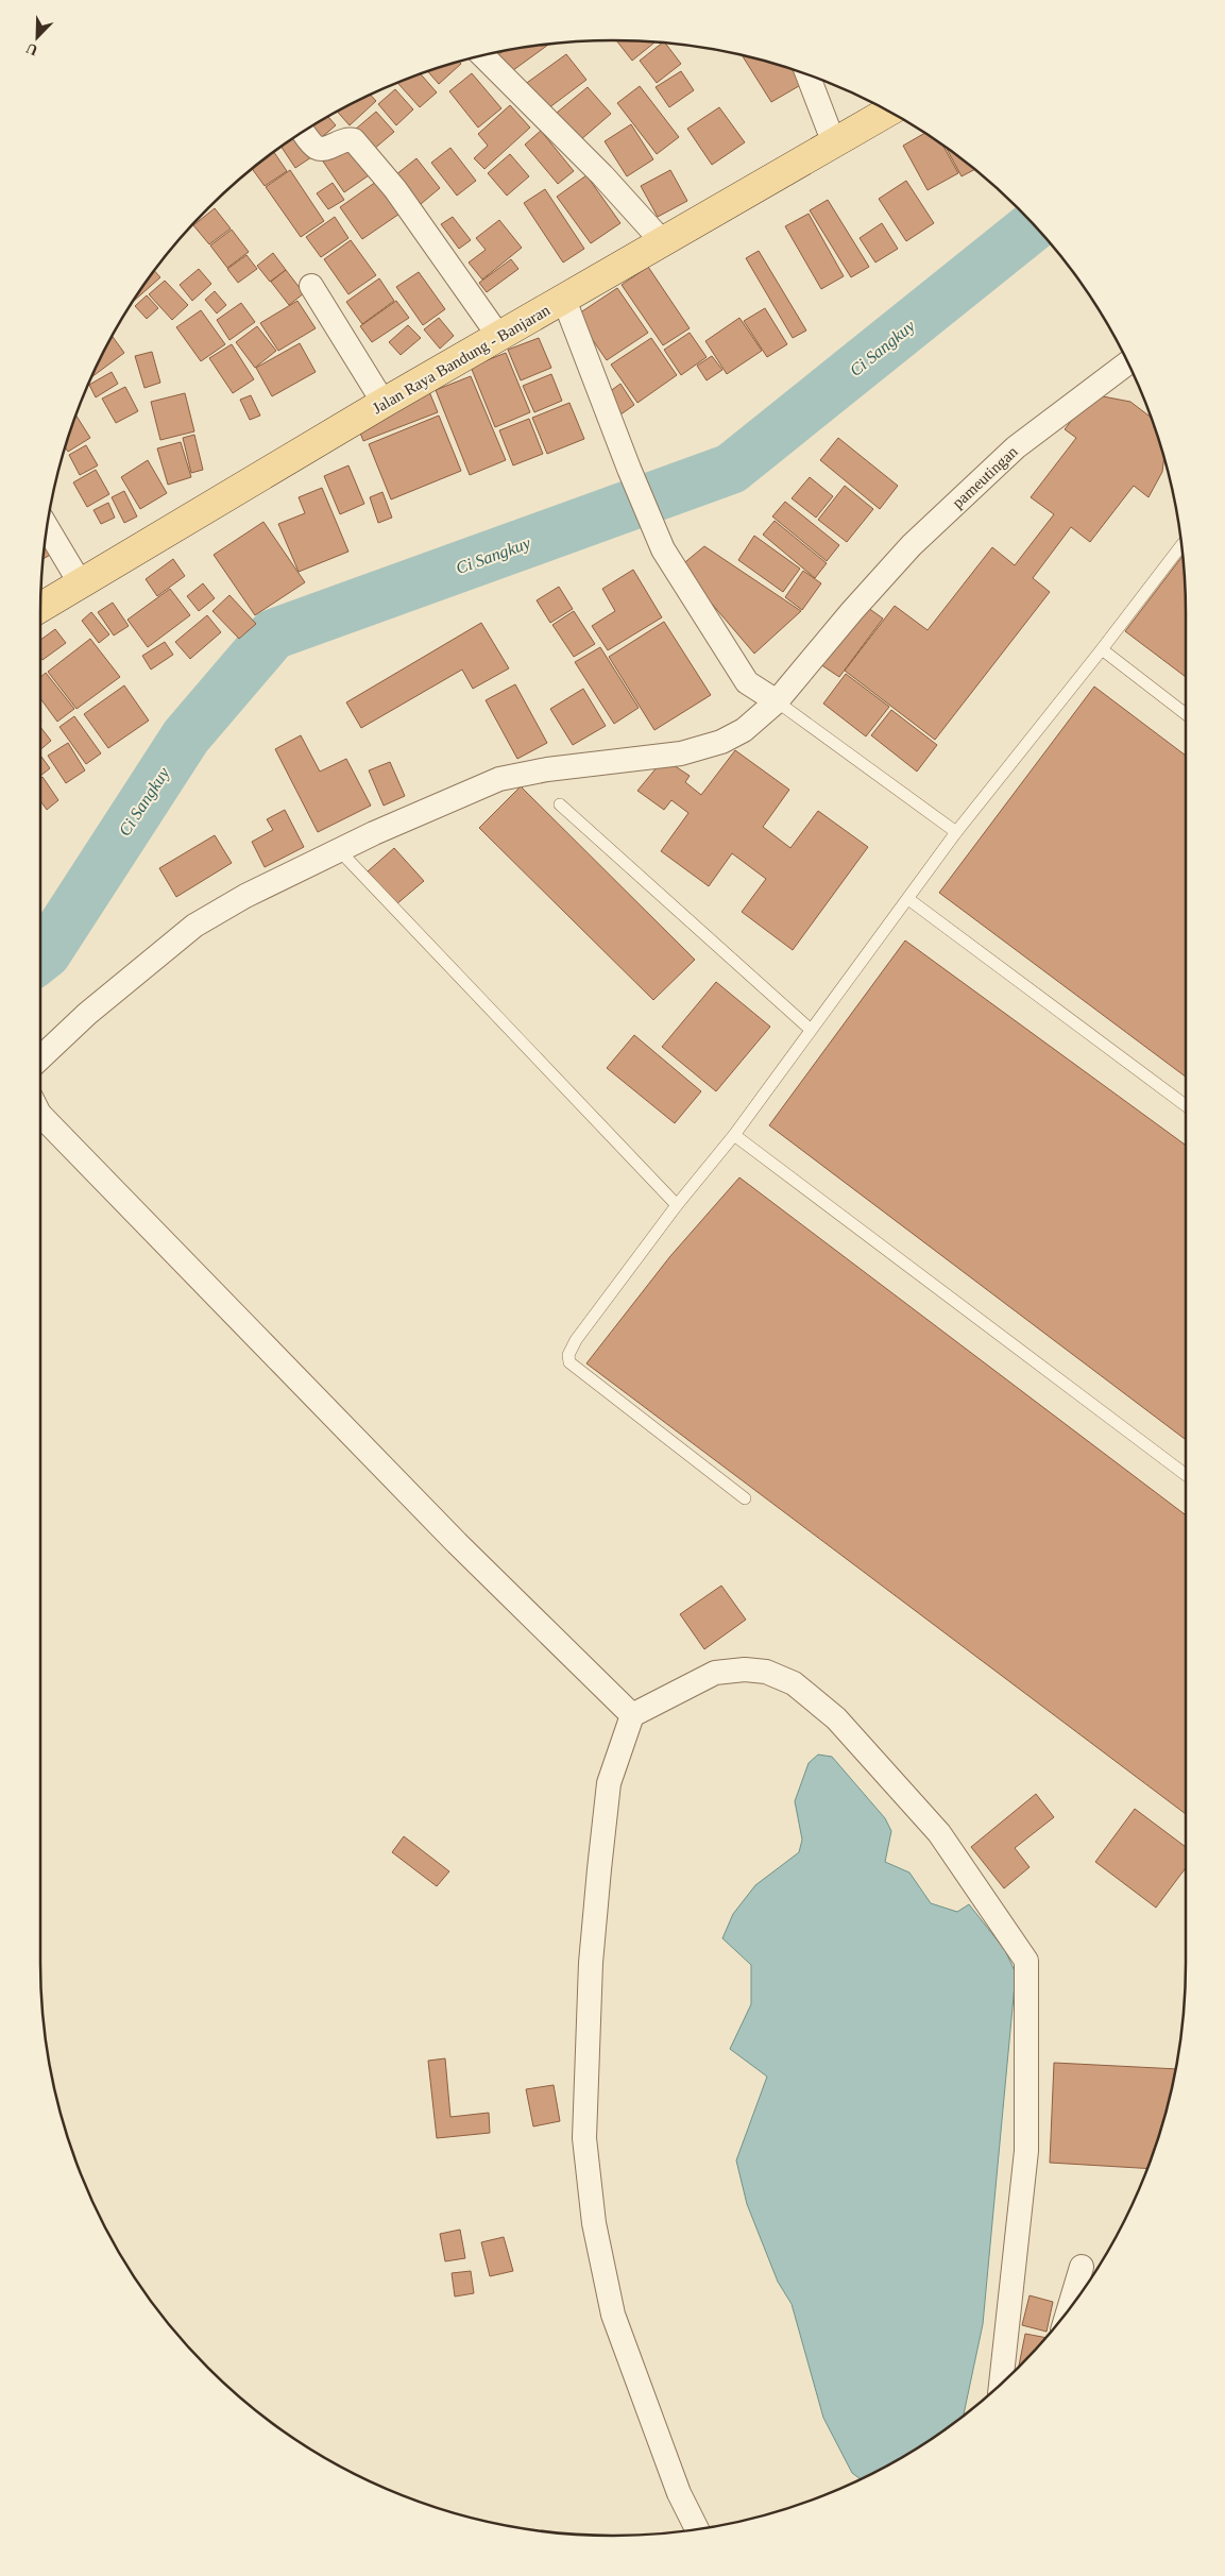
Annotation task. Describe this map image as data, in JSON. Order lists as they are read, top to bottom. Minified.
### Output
{"streets":{"main road":["Jalan Raya Bandung - Banjaran"],"street":["pameutingan"]},"water":["Ci Sangkuy"],"north":"bottom left"}
